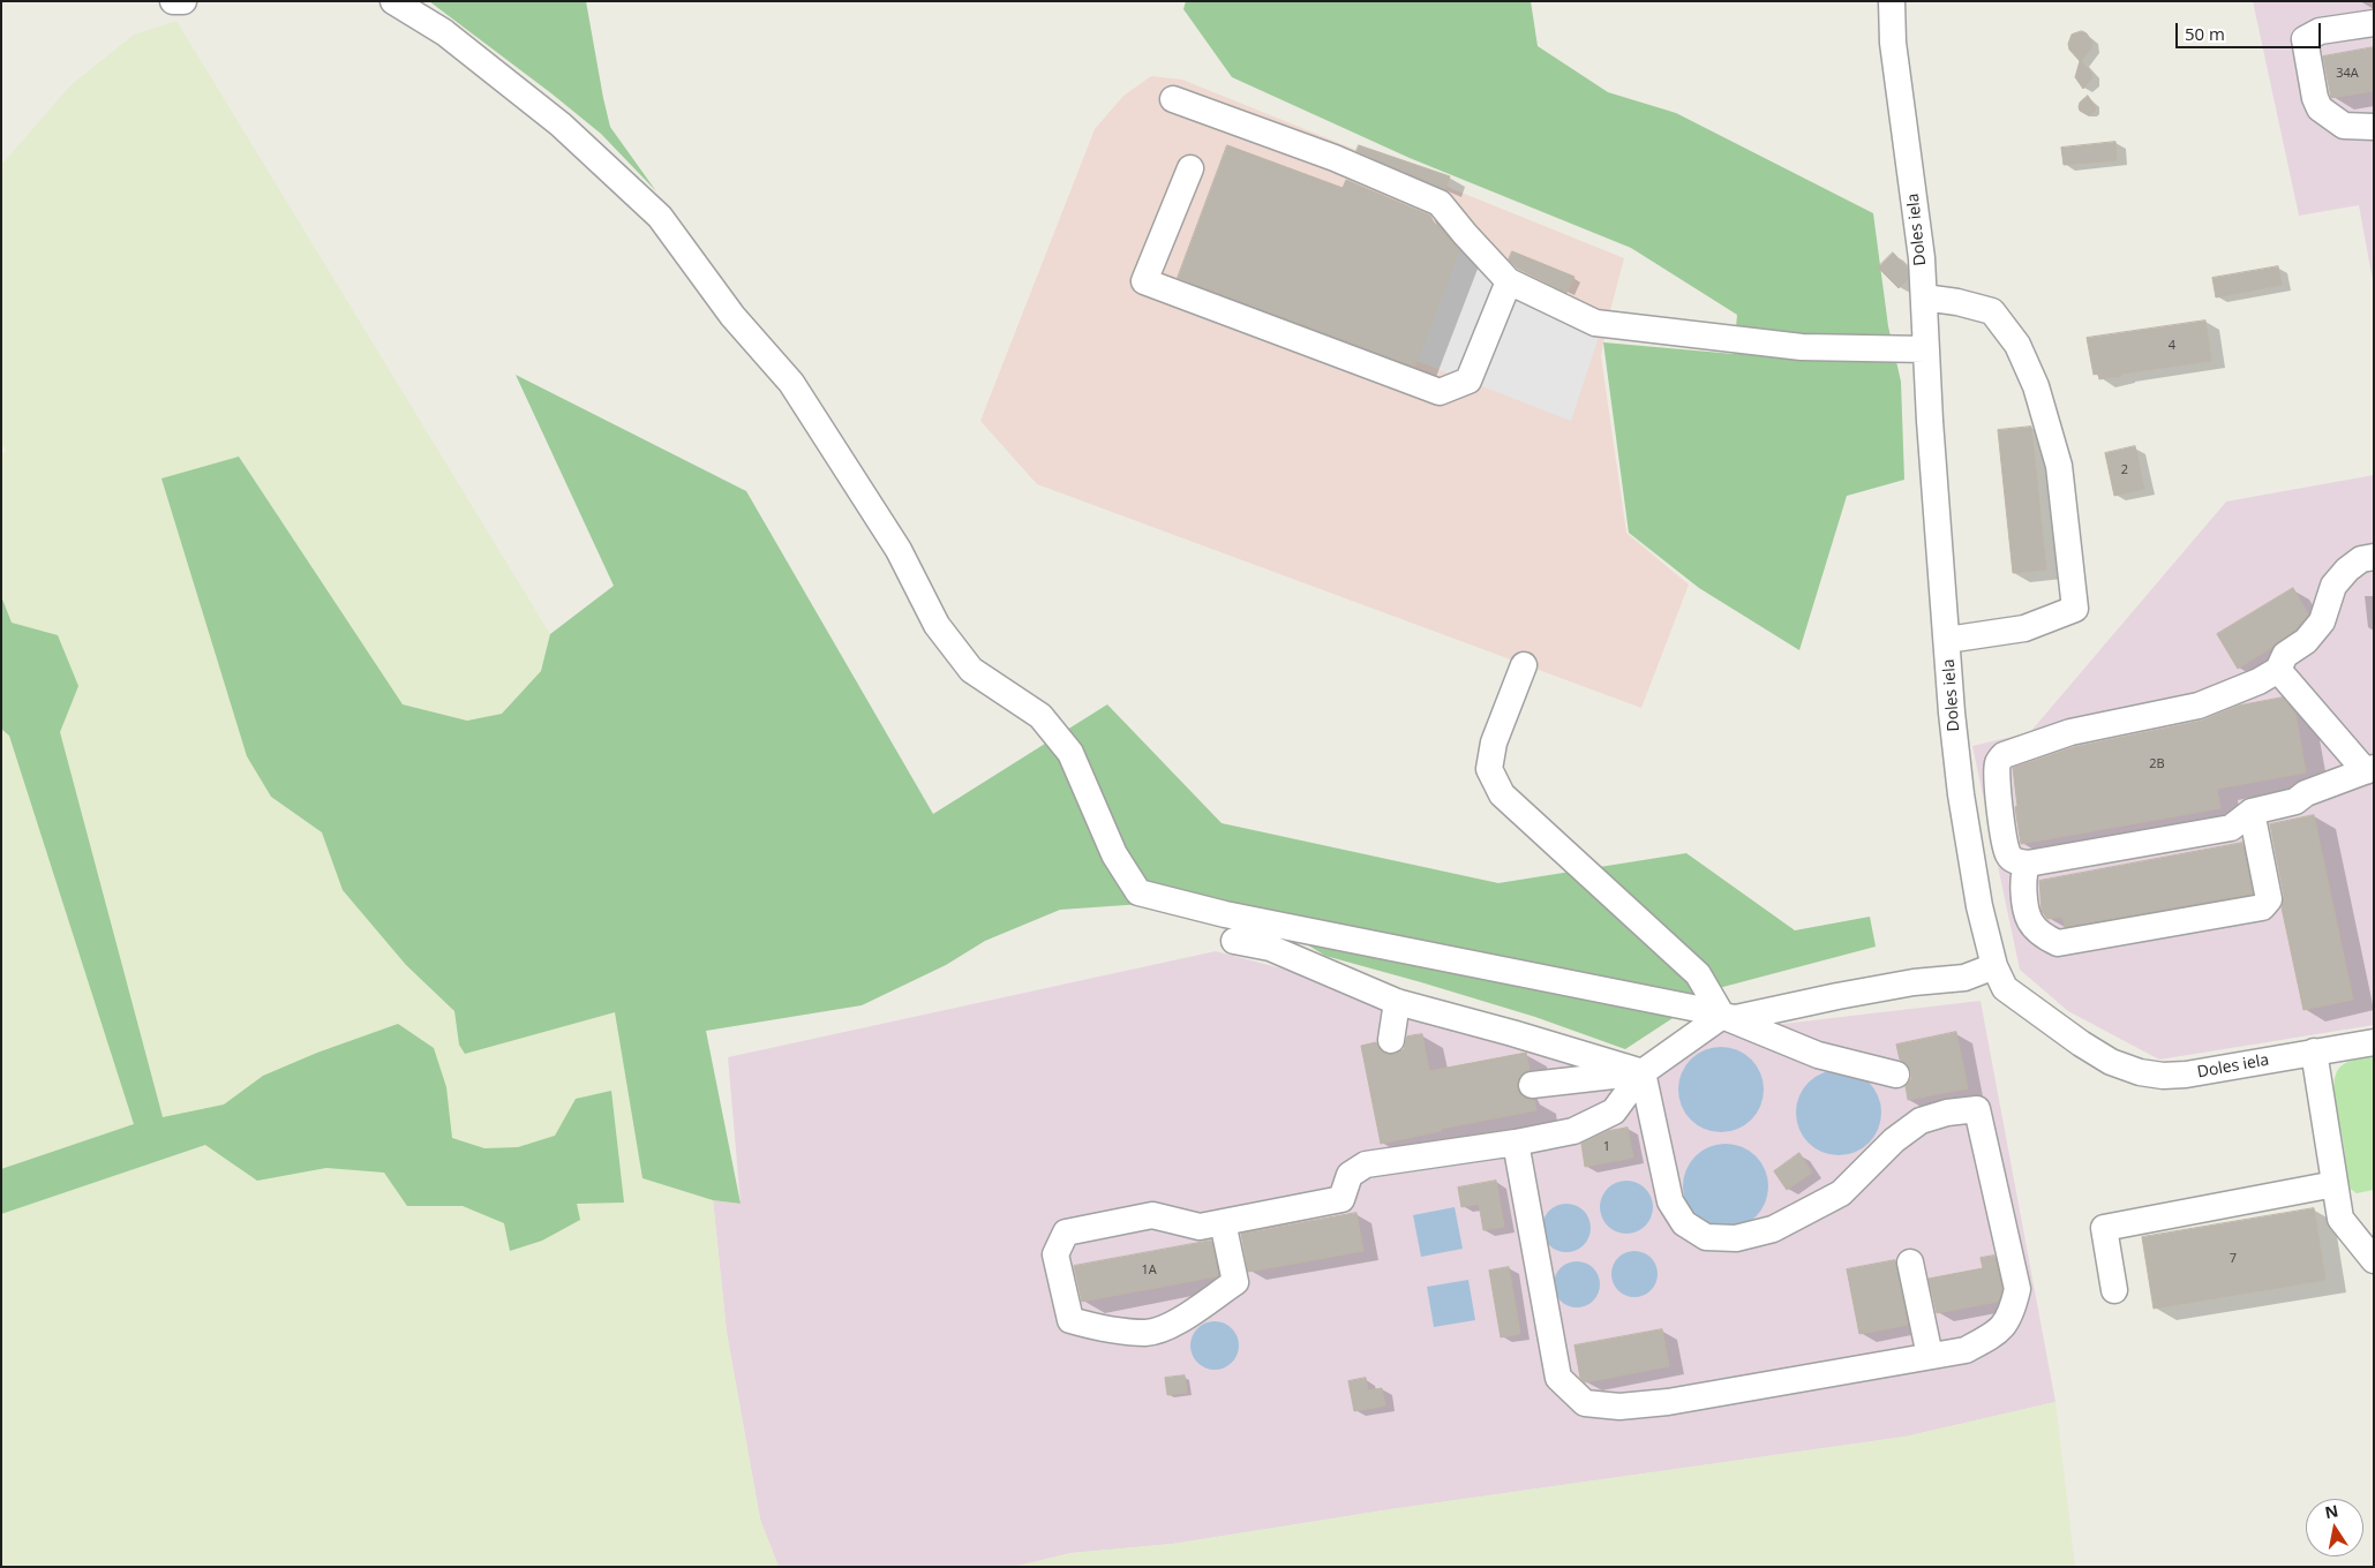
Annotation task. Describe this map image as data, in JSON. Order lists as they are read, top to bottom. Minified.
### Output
{"streets":{"street":["Doles iela"]},"house_numbers":["34A","4","2","2B","1","7","1A"],"scale_bar":"50 m","north":"top"}
